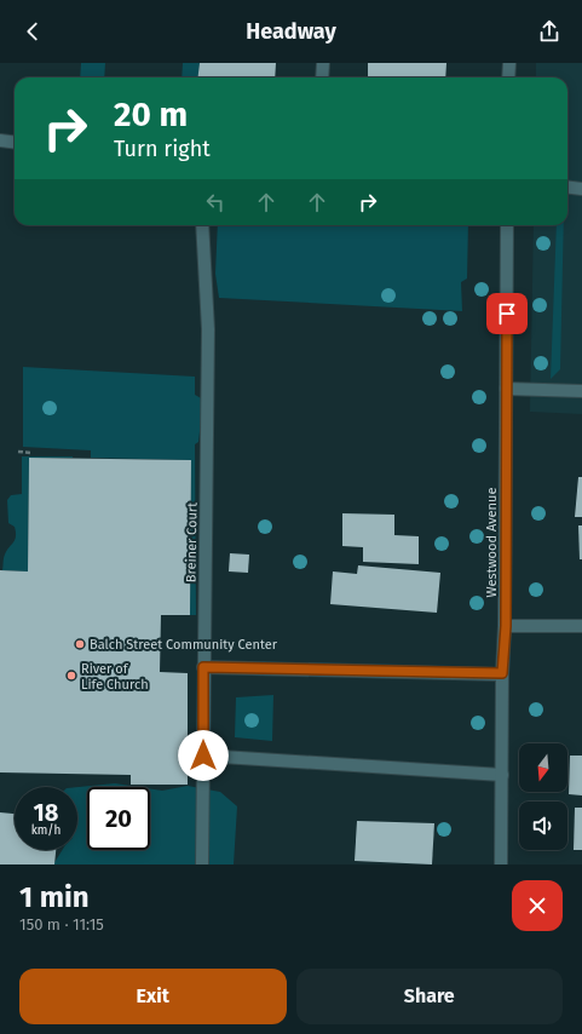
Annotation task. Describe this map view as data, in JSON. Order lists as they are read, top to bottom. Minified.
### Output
{"streets":{"street":["Breiner Court","Westwood Avenue"]},"places":["Balch Street Community Center","River of Life Church"],"north":"bottom","page":{"header":"Headway","turn":["20 m","Turn right"],"speed":"18 km/h","limit":"20","heading":["1 min","150 m · 11:15"],"buttons":["Exit","Share"]}}
